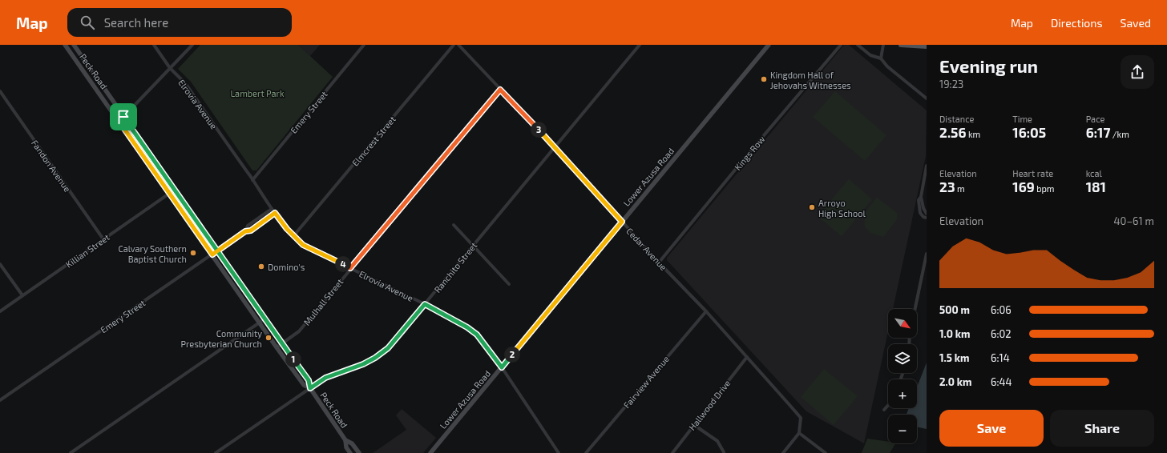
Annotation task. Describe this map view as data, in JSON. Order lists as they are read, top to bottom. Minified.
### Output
{"streets":{"main road":["Peck Road","Lower Azusa Road"],"street":["Elrovia Avenue","Emery Street","Elmcrest Street","Kings Row","Fandon Avenue","Cedar Avenue","Killian Street","Ranchito Street","Mulhall Street","Fairview Avenue","Hallwood Drive"]},"crossings":[["Peck Road","Emery Street"],["Peck Road","Killian Street"],["Peck Road","Ranchito Street"],["Peck Road","Mulhall Street"],["Elrovia Avenue","Emery Street"],["Elrovia Avenue","Elmcrest Street"],["Elrovia Avenue","Lower Azusa Road"],["Elrovia Avenue","Ranchito Street"],["Elrovia Avenue","Mulhall Street"],["Kings Row","Cedar Avenue"],["Fandon Avenue","Killian Street"],["Lower Azusa Road","Cedar Avenue"],["Cedar Avenue","Ranchito Street"],["Cedar Avenue","Mulhall Street"],["Cedar Avenue","Fairview Avenue"],["Cedar Avenue","Hallwood Drive"]],"parks":["Lambert Park"],"places":["Kingdom Hall of Jehovahs Witnesses","Arroyo High School","Calvary Southern Baptist Church","Domino's","Community Presbyterian Church"],"north":"bottom right","page":{"header":"Map","search":"Search here","nav":["Map","Directions","Saved"],"heading":["Evening run","19:23"],"stats":[["Distance","2.56 km"],["Time","16:05"],["Pace","6:17 /km"],["Elevation","23 m"],["Heart rate","169 bpm"],["kcal","181"]],"pins":["3","4","2","1"],"chart":["Elevation","40–61 m"],"list":[{"name":"500 m","note":"6:06"},{"name":"1.0 km","note":"6:02"},{"name":"1.5 km","note":"6:14"},{"name":"2.0 km","note":"6:44"}],"map_buttons":["+","−"],"buttons":["Save","Share"]}}
